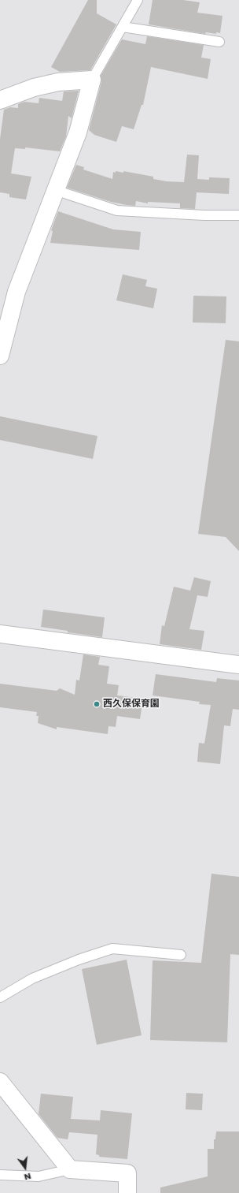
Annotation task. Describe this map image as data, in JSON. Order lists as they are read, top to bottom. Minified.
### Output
{"places":["西久保保育園"],"north":"bottom"}
